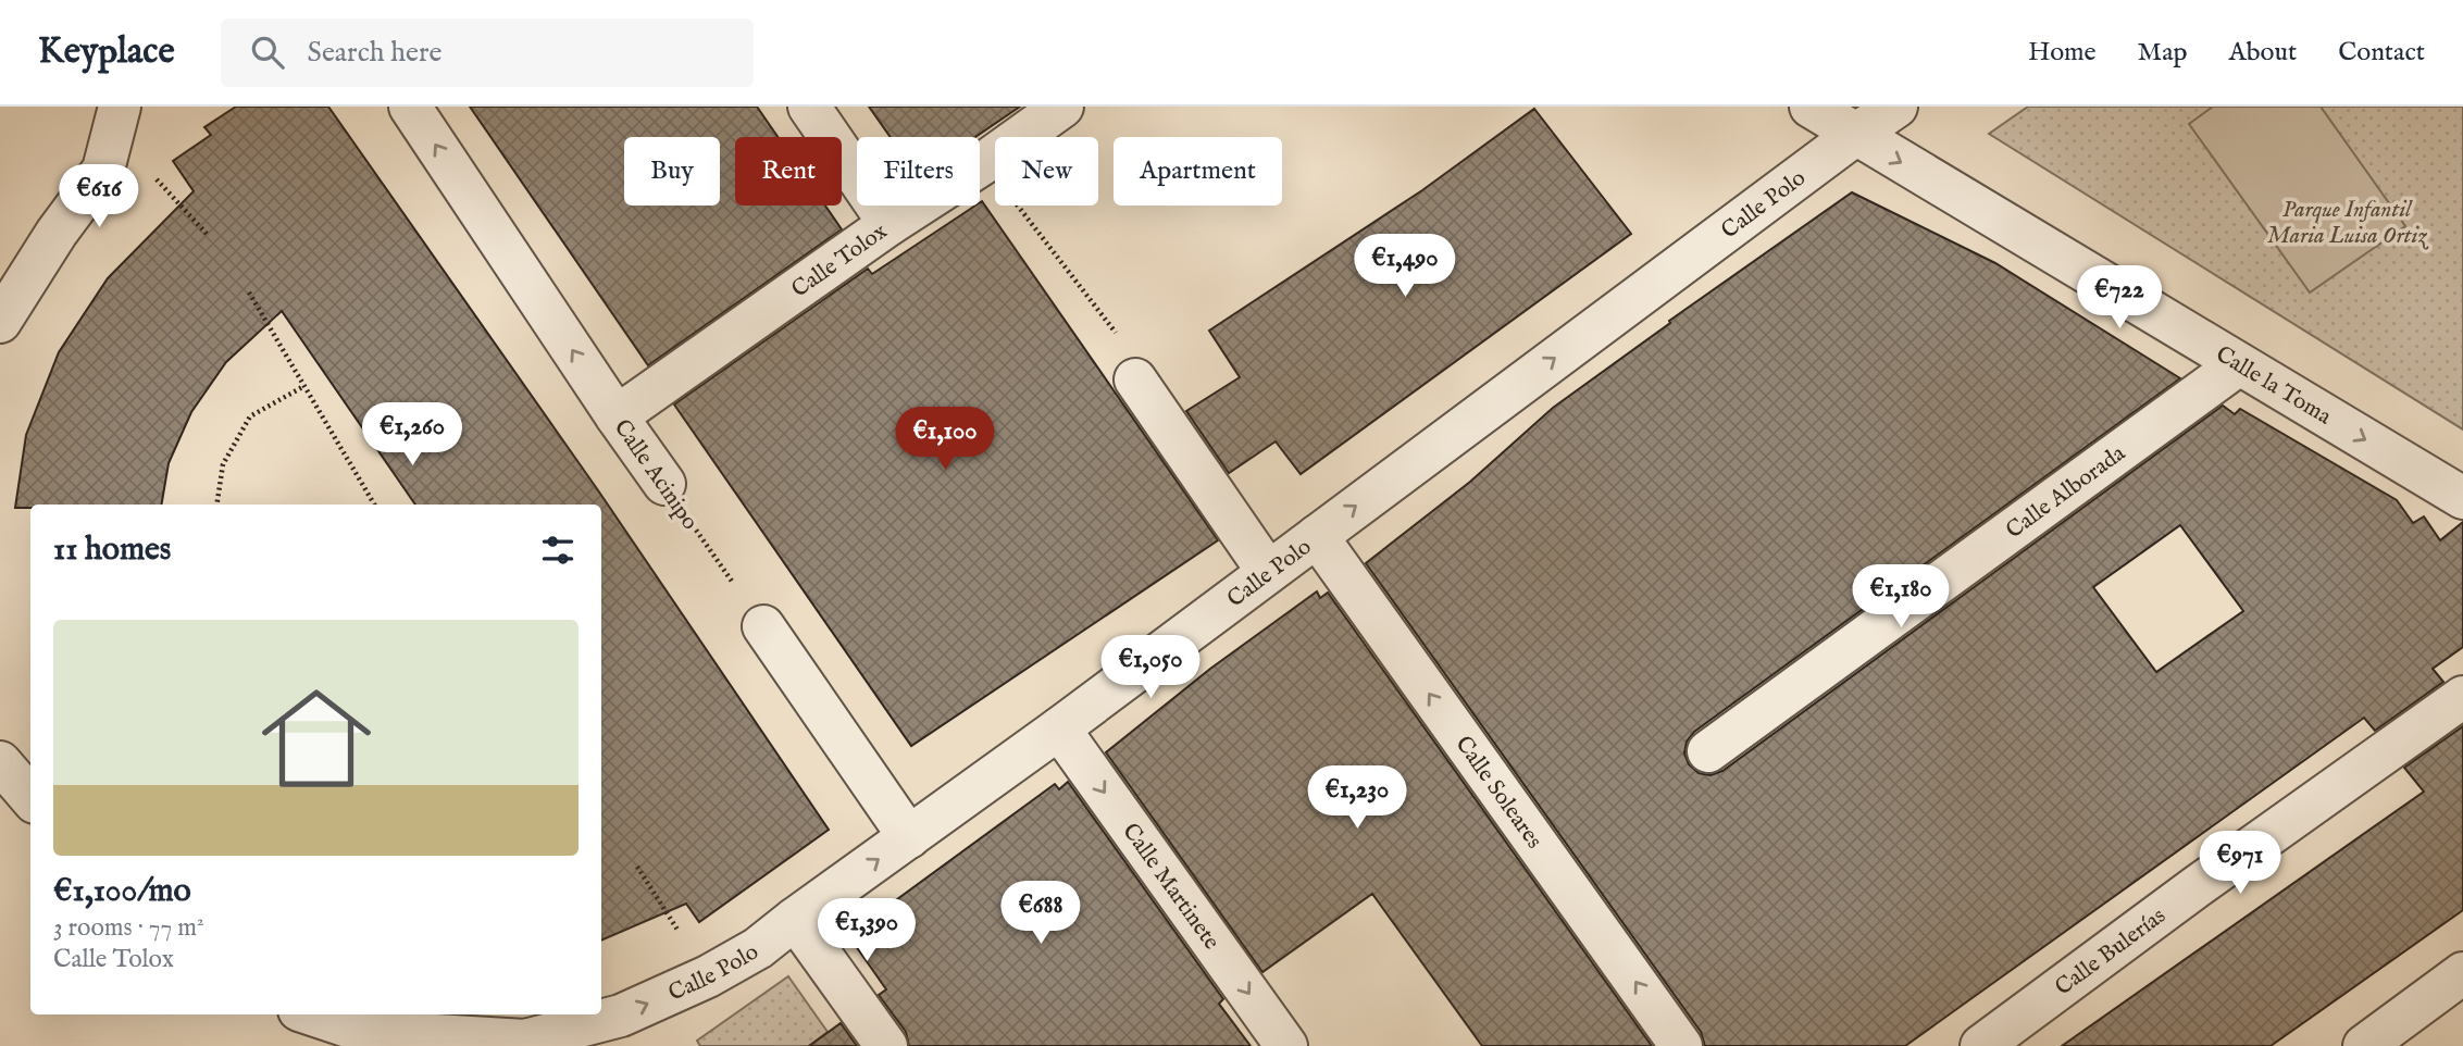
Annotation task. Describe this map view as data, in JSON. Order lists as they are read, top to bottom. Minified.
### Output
{"streets":{"street":["Calle Polo","Calle Tolox","Calle la Toma","Calle Acinipo","Calle Alborada","Calle Soleares","Calle Martinete","Calle Bulerías"]},"crossings":[["Calle Polo","Calle la Toma"],["Calle Polo","Calle Soleares"],["Calle Polo","Calle Martinete"],["Calle Tolox","Calle Acinipo"],["Calle la Toma","Calle Alborada"]],"one_way":["Calle Polo","Calle la Toma","Calle Soleares"],"parks":["Parque Infantil Maria Luisa Ortiz"],"page":{"header":"Keyplace","search":"Search here","nav":["Home","Map","About","Contact"],"chip":["Buy","Rent","Filters","New","Apartment"],"price":["€616","€1,490","€722","€1,260","€1,100","€1,180","€1,050","€1,230","€971","€688","€1,390"],"heading":"11 homes","list":[{"name":"€1,100/mo","note":"3 rooms · 77 m² · Calle Tolox"}]}}
